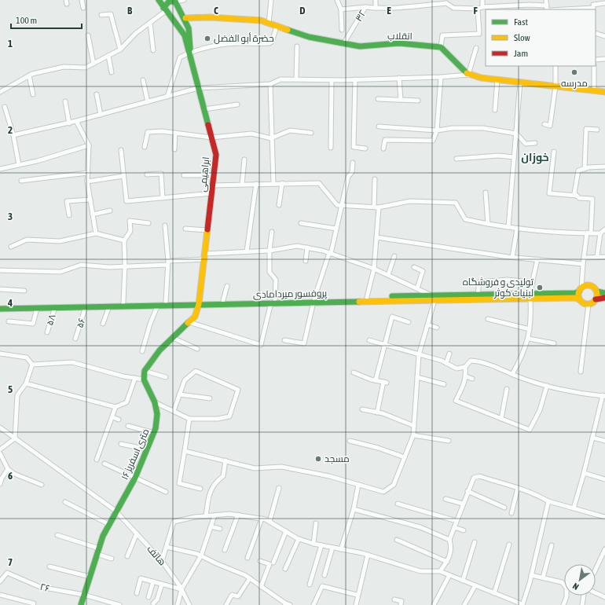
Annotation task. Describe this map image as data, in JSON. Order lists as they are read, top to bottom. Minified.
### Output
{"streets":{"main road":["انقلاب","ابراهیمی","پروفسور میردامادی","۱۶ متری اسفریز"],"street":["۳۲","۵۸","۵۶","هاتف","۲۶"]},"crossings":[["۳۲","انقلاب"],["ابراهیمی","پروفسور میردامادی"],["پروفسور میردامادی","۵۸"],["پروفسور میردامادی","۵۶"],["۱۶ متری اسفریز","هاتف"],["۱۶ متری اسفریز","۲۶"]],"districts":["خوزان"],"places":["حضرة أبو الفضل","مدرسه","تولیدی و فروشگاه لبنیات کوثر","مسجد"],"legend":["Fast","Slow","Jam"],"scale_bar":"100 m","north":"bottom left","grid":{"columns":["B","C","D","E","F"],"rows":["1","2","3","4","5","6","7"]}}
